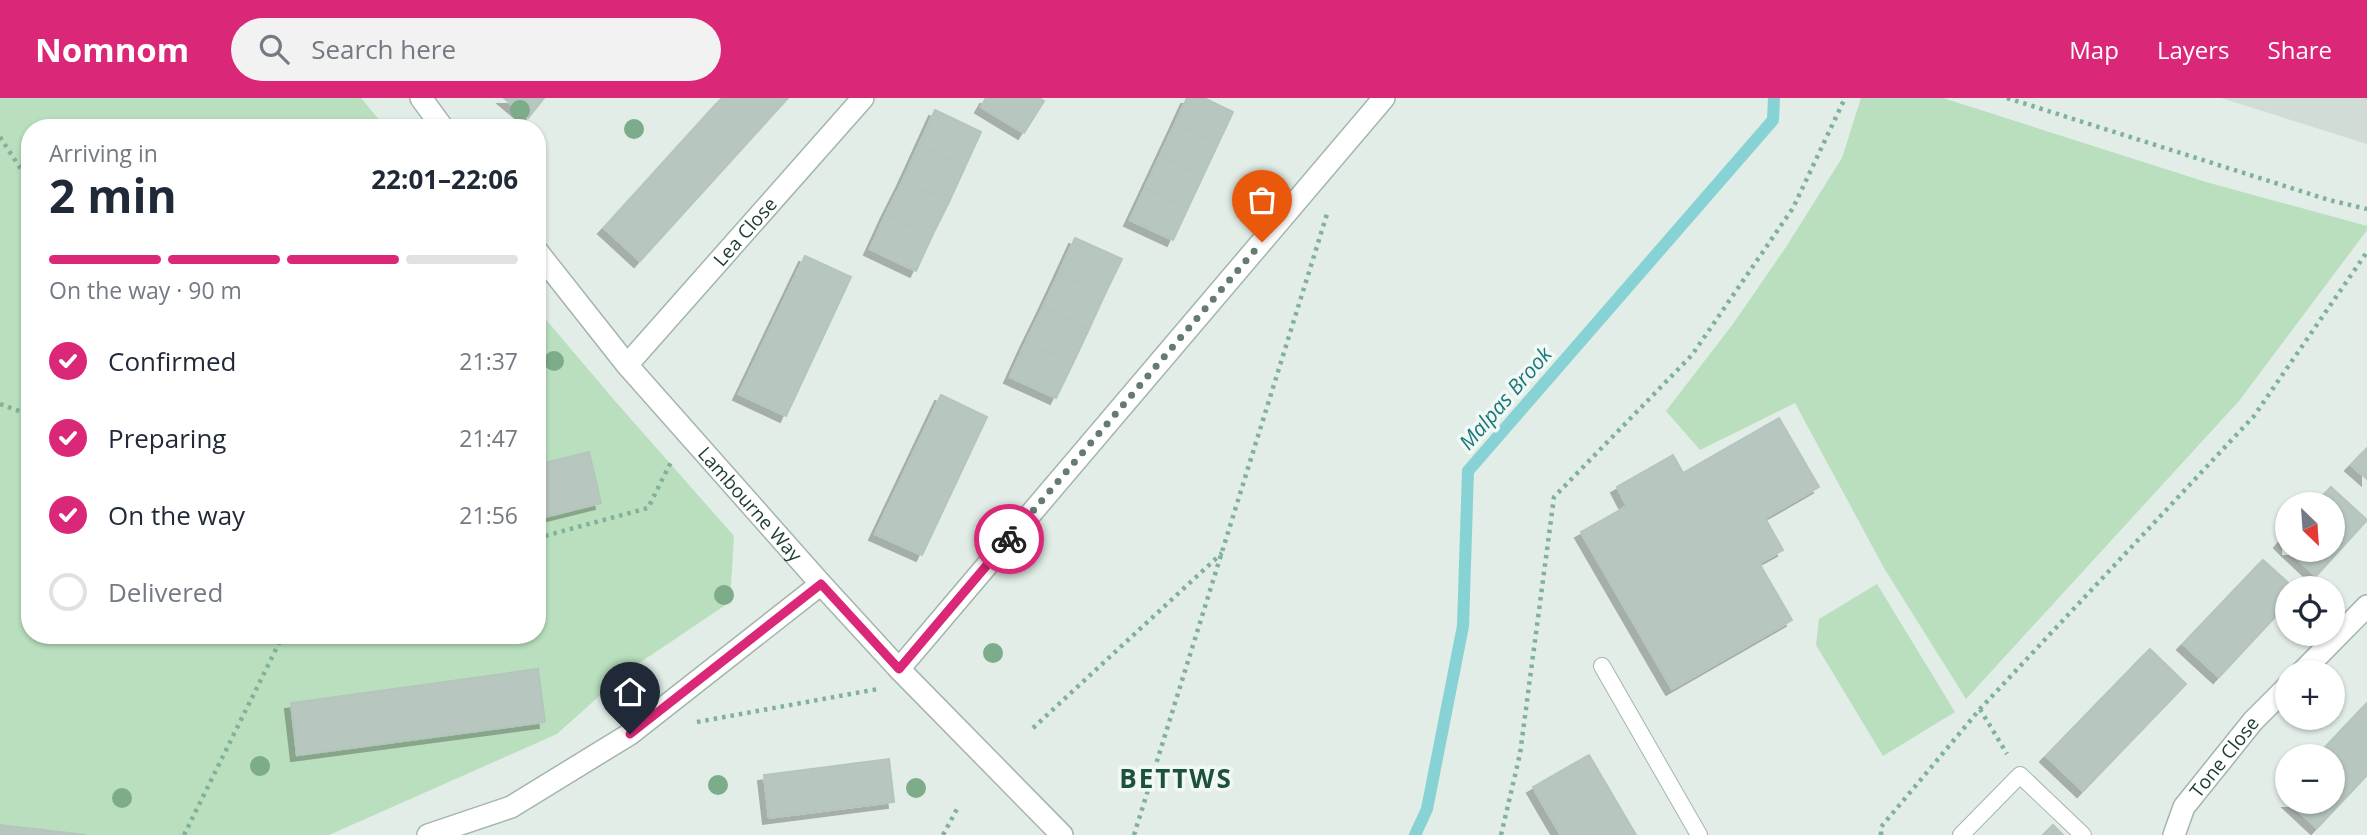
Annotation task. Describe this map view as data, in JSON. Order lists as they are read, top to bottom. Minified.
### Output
{"streets":{"street":["Lea Close","Lambourne Way","Tone Close"]},"crossings":[["Lea Close","Lambourne Way"]],"districts":["BETTWS"],"water":["Malpas Brook"],"north":"bottom right","page":{"header":"Nomnom","search":"Search here","nav":["Map","Layers","Share"],"heading":["2 min","Arriving in","22:01–22:06"],"bar":"On the way · 90 m","list":[["Confirmed","21:37"],["Preparing","21:47"],["On the way","21:56"],"Delivered"],"map_buttons":["+","−"]}}
